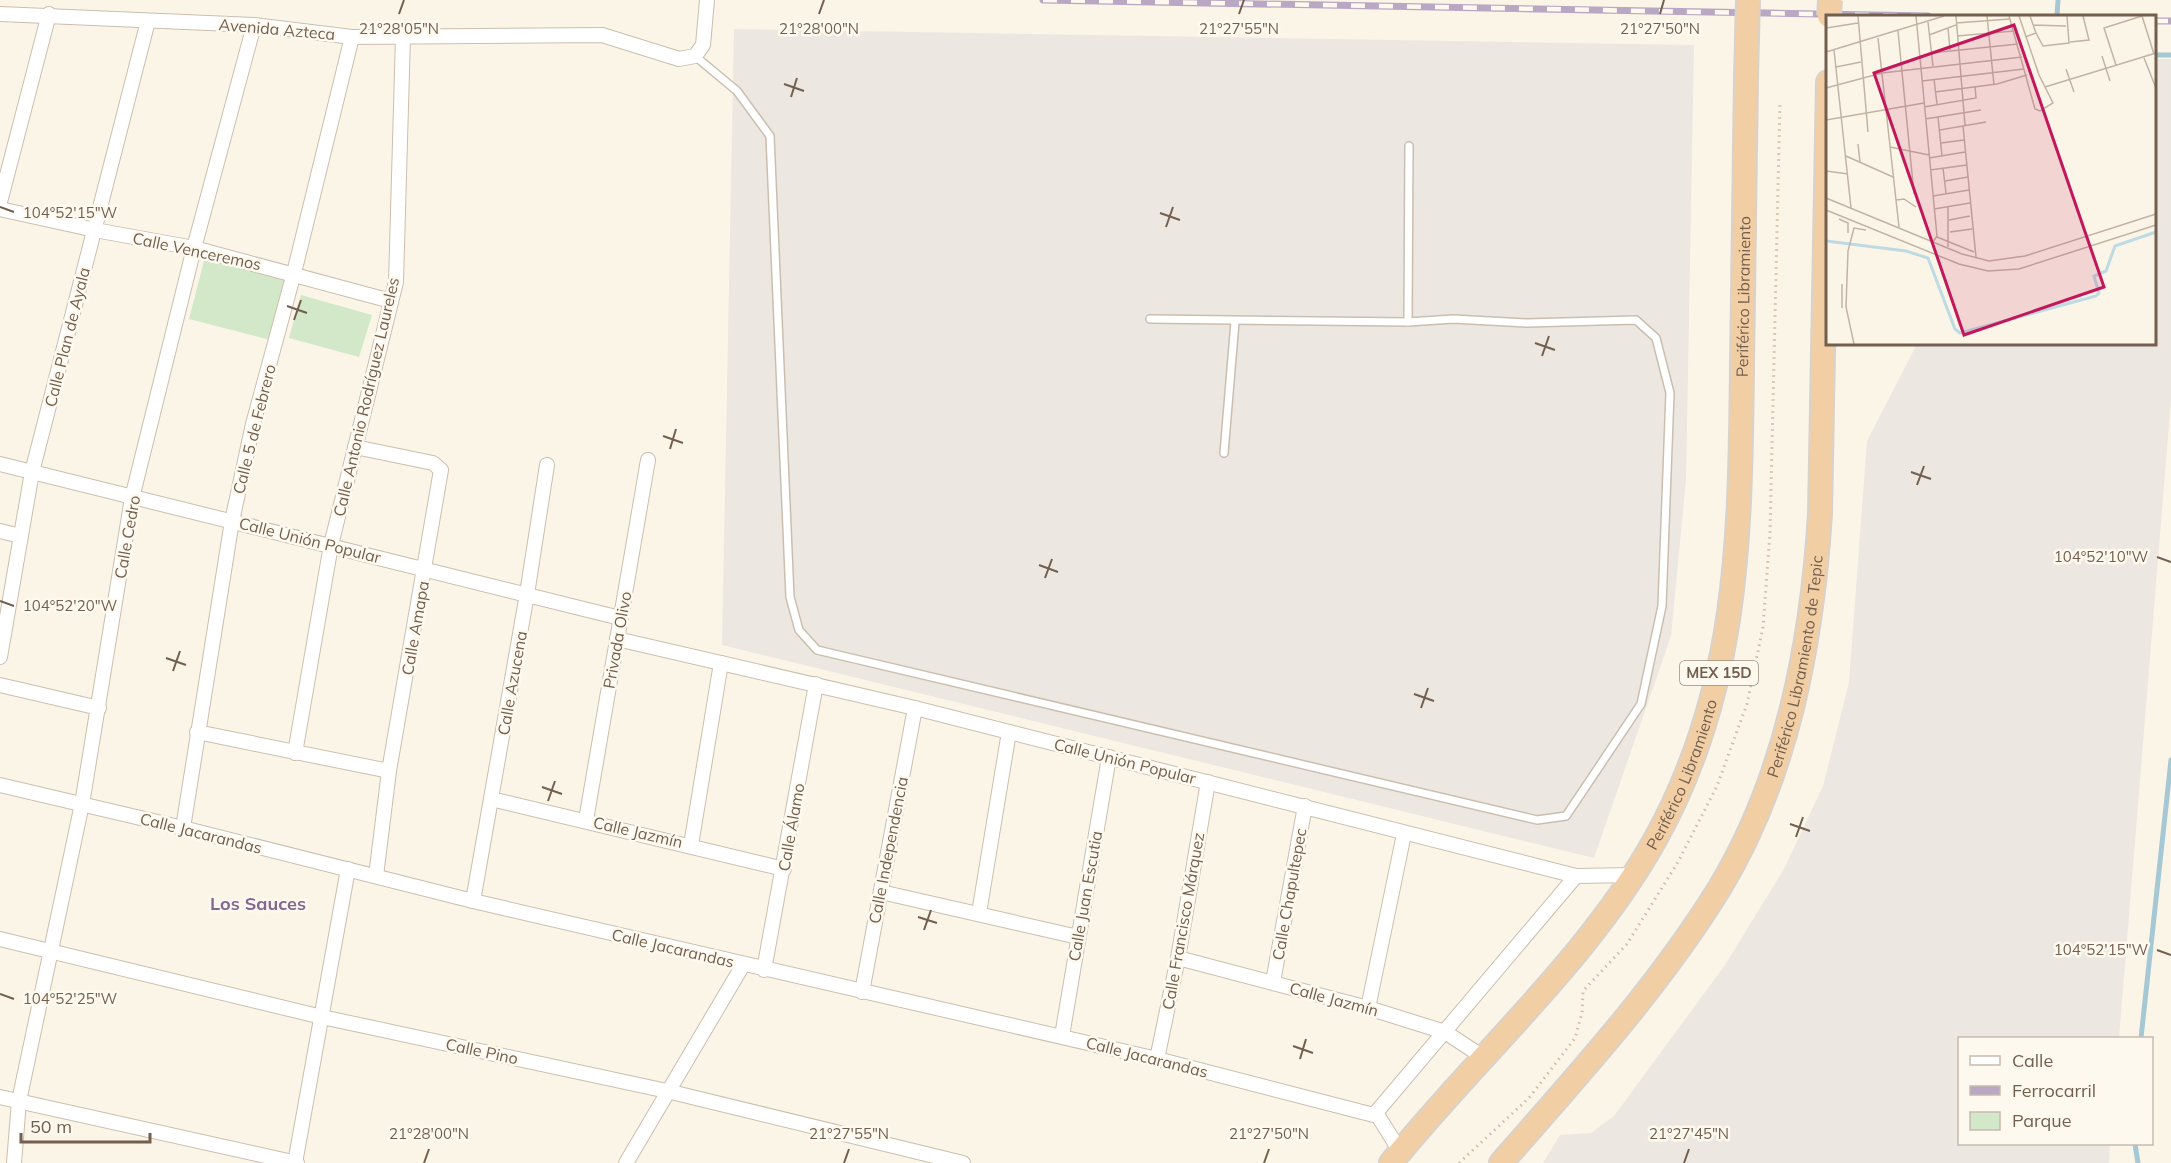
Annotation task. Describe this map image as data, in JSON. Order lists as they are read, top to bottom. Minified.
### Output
{"streets":{"highway":["Periférico Libramiento","Periférico Libramiento de Tepic","MEX 15D"],"street":["Avenida Azteca","Calle Venceremos","Calle Plan de Ayala","Calle Antonio Rodríguez Laureles","Calle 5 de Febrero","Calle Cedro","Calle Unión Popular","Calle Amapa","Privada Olivo","Calle Azucena","Calle Álamo","Calle Jazmín","Calle Jacarandas","Calle Independencia","Calle Chapultepec","Calle Juan Escutia","Calle Francisco Márquez","Calle Pino"]},"crossings":[["Avenida Azteca","Calle Plan de Ayala"],["Avenida Azteca","Calle Antonio Rodríguez Laureles"],["Avenida Azteca","Calle 5 de Febrero"],["Avenida Azteca","Calle Cedro"],["Calle Venceremos","Calle Plan de Ayala"],["Calle Venceremos","Calle Antonio Rodríguez Laureles"],["Calle Venceremos","Calle 5 de Febrero"],["Calle Venceremos","Calle Cedro"],["Periférico Libramiento","Calle Unión Popular"],["Periférico Libramiento","Calle Jazmín"],["Calle Plan de Ayala","Calle Unión Popular"],["Calle Antonio Rodríguez Laureles","Calle Unión Popular"],["Calle Antonio Rodríguez Laureles","Calle Amapa"],["Calle 5 de Febrero","Calle Unión Popular"],["Calle 5 de Febrero","Calle Jacarandas"],["Calle Cedro","Calle Unión Popular"],["Calle Cedro","Calle Jacarandas"],["Calle Cedro","Calle Pino"],["Calle Unión Popular","Calle Amapa"],["Calle Unión Popular","Privada Olivo"],["Calle Unión Popular","Calle Azucena"],["Calle Unión Popular","Calle Álamo"],["Calle Unión Popular","Calle Independencia"],["Calle Unión Popular","Calle Chapultepec"],["Calle Unión Popular","Calle Juan Escutia"],["Calle Unión Popular","Calle Francisco Márquez"],["Calle Amapa","Calle Jacarandas"],["Privada Olivo","Calle Jazmín"],["Calle Azucena","Calle Jazmín"],["Calle Azucena","Calle Jacarandas"],["Calle Álamo","Calle Jazmín"],["Calle Álamo","Calle Jacarandas"],["Calle Jazmín","Calle Chapultepec"],["Calle Jazmín","Calle Francisco Márquez"],["Calle Jacarandas","Calle Independencia"],["Calle Jacarandas","Calle Juan Escutia"],["Calle Jacarandas","Calle Francisco Márquez"]],"districts":["Los Sauces"],"legend":["Calle","Ferrocarril","Parque"],"scale_bar":"50 m","coordinates":["21°28'05\"N","21°28'00\"N","21°27'55\"N","21°27'50\"N","104°52'15\"W","104°52'10\"W","104°52'20\"W","104°52'25\"W","21°27'45\"N"]}
